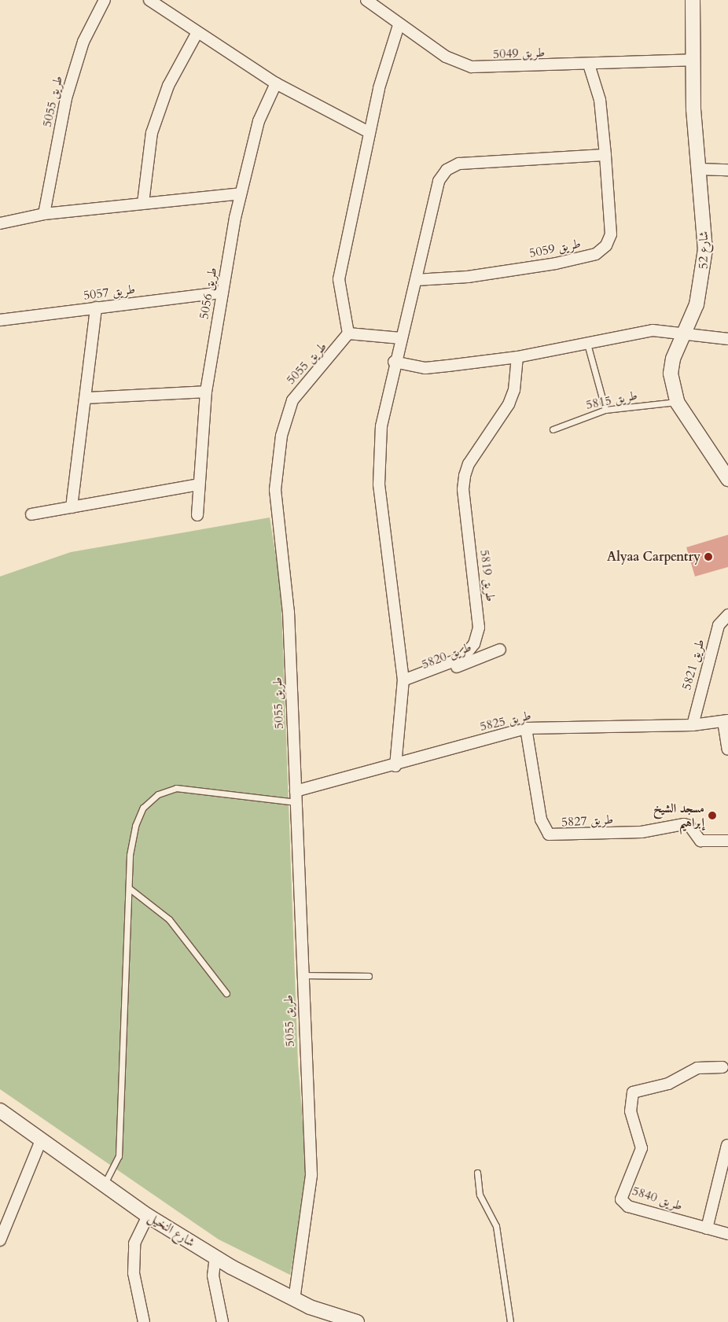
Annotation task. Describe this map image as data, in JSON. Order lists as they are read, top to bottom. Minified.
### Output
{"streets":{"street":["طريق 5049","طريق 5055","طريق 5059","شارع 52","طريق 5057","طريق 5056","طريق 5819","طريق 5820","طريق 5821","طريق 5825","طريق 5827","طريق 5840","شارع النخيل"],"lane":["طريق 5815"]},"crossings":[["طريق 5049","طريق 5059"],["طريق 5049","شارع 52"],["طريق 5055","طريق 5825"],["طريق 5055","شارع النخيل"],["شارع 52","طريق 5815"],["طريق 5057","طريق 5056"],["طريق 5819","طريق 5820"],["طريق 5821","طريق 5825"],["طريق 5825","طريق 5827"]],"places":["Alyaa Carpentry","مسجد الشيخ إبراهيم"]}
